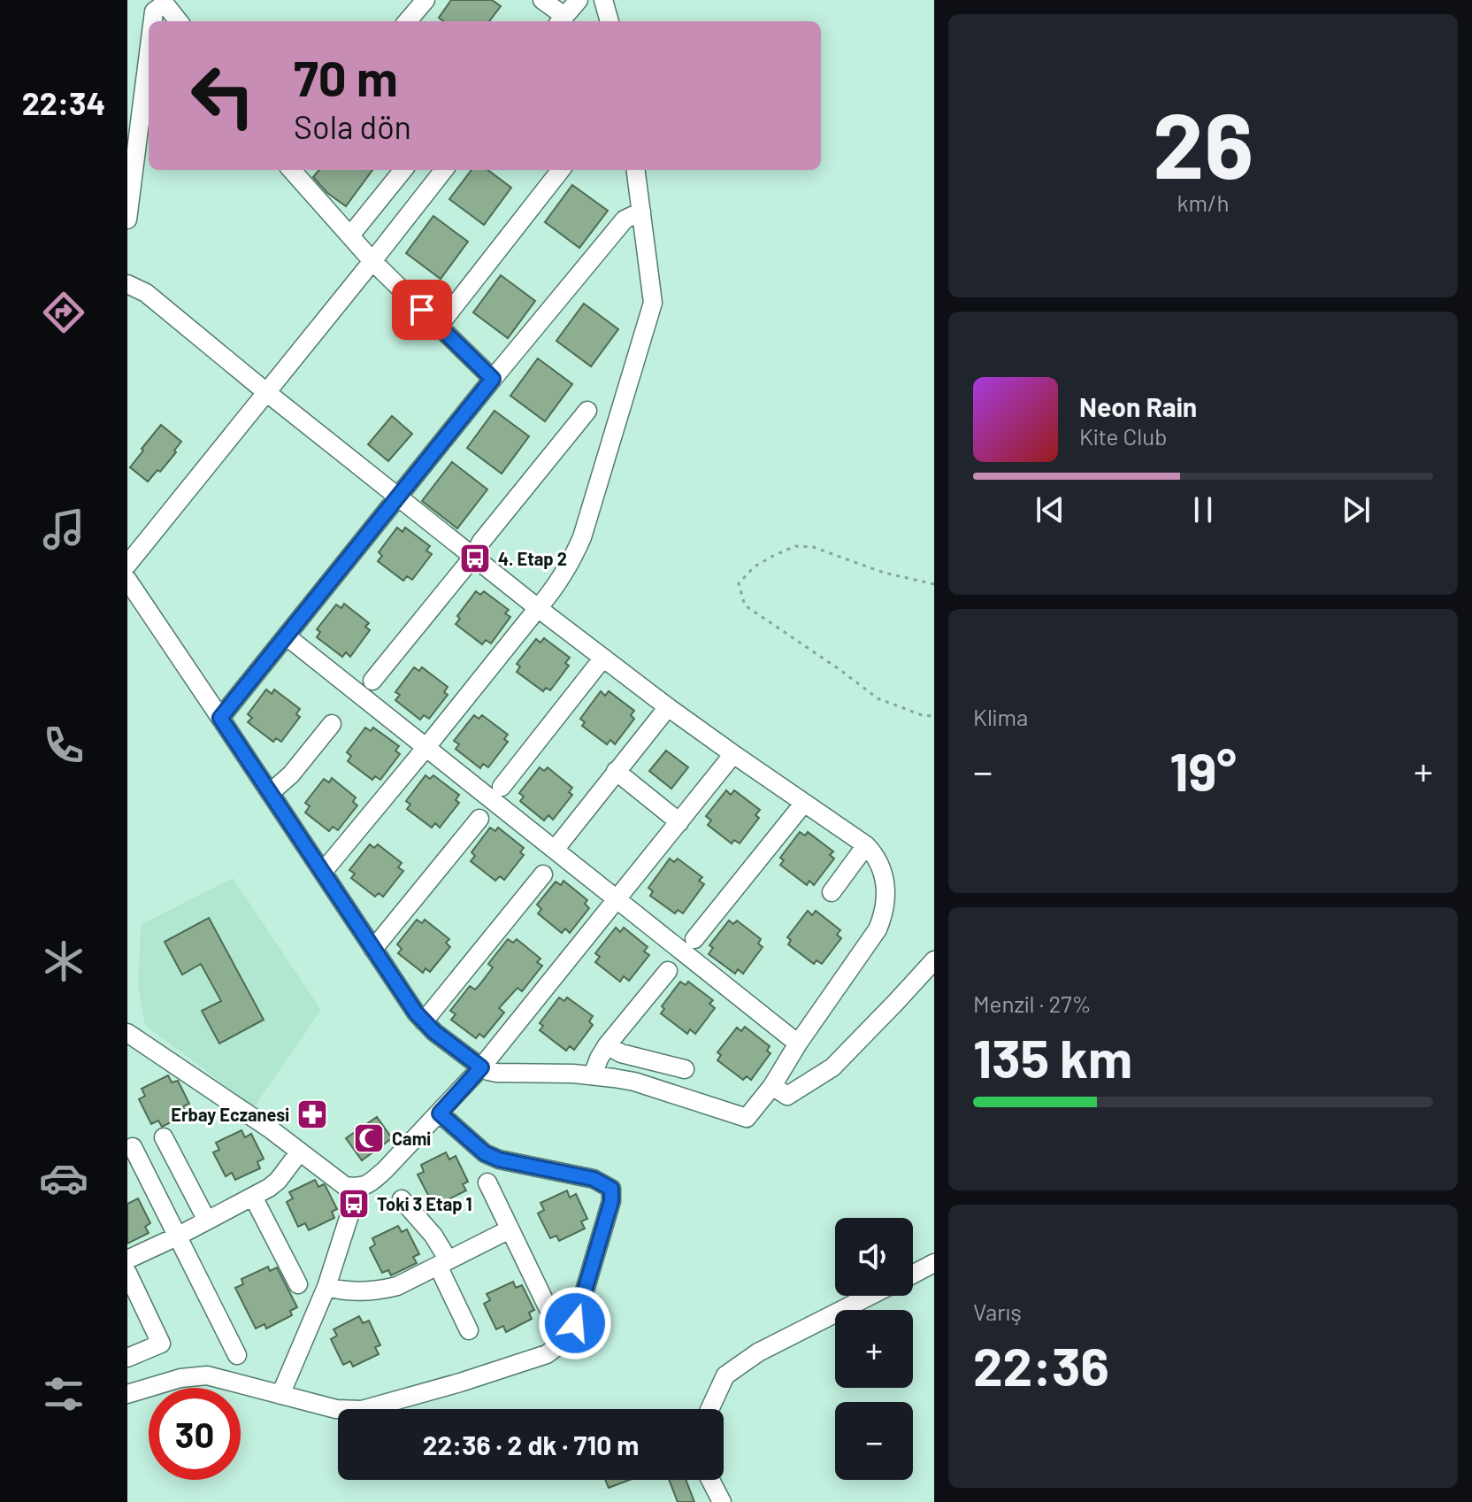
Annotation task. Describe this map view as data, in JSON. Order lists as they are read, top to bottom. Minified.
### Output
{"places":{"bus stop":["4. Etap 2","Toki 3 Etap 1"],"pharmacy":["Erbay Eczanesi"],"mosque":["Cami"]},"page":{"tabs":"22:34","tile":[["26","km/h"],"Klima",["Menzil · 27%","135 km"],["Varış","22:36"]],"turn":["70 m","Sola dön"],"song":["Neon Rain","Kite Club"],"heat":["−","19°","+"],"map_buttons":["+","−"],"limit":"30","trip":"22:36 · 2 dk · 710 m"}}
